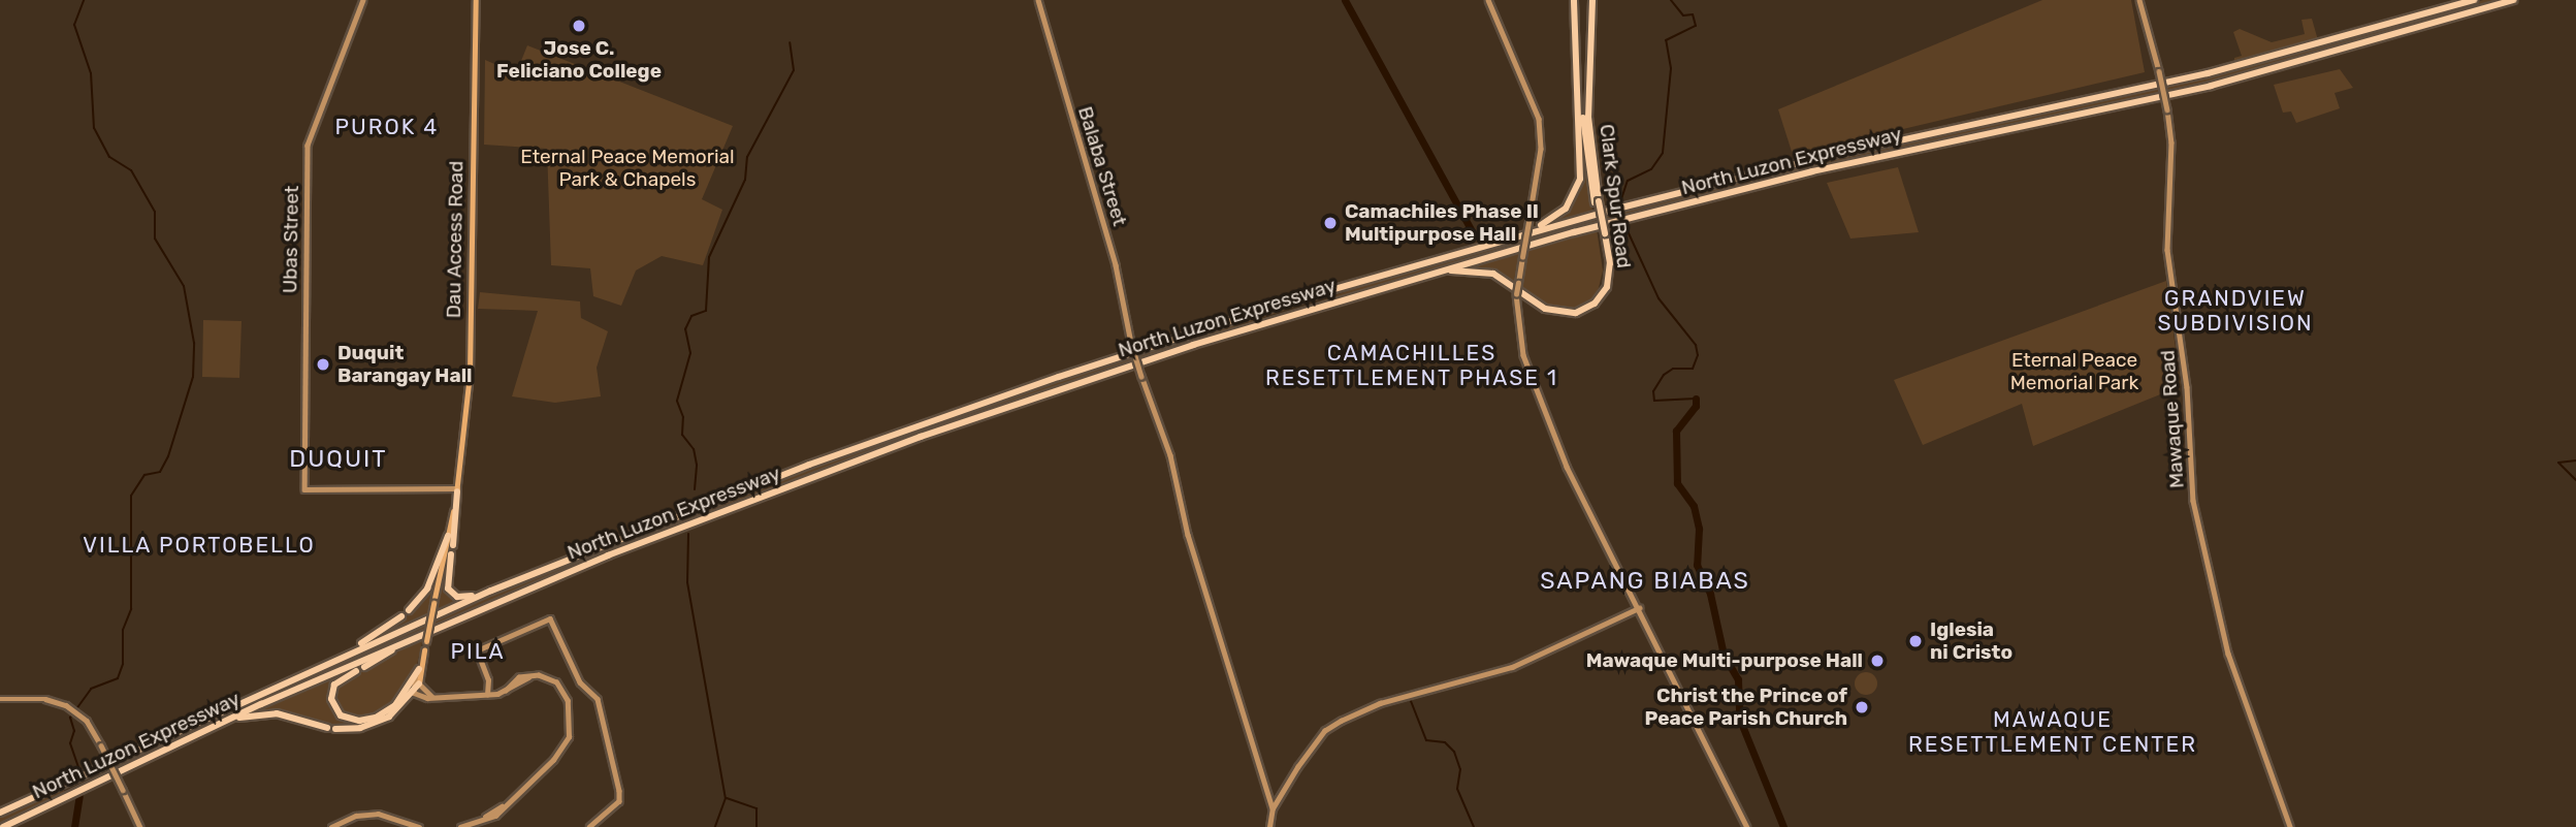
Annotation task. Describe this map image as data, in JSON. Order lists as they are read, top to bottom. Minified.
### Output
{"streets":{"highway":["North Luzon Expressway","Clark Spur Road"],"main road":["Dau Access Road"],"street":["Balaba Street","Ubas Street","Mawaque Road"]},"crossings":[["North Luzon Expressway","Clark Spur Road"],["Ubas Street","Dau Access Road"]],"districts":["PUROK 4","GRANDVIEW SUBDIVISION","CAMACHILLES RESETTLEMENT PHASE 1","DUQUIT","VILLA PORTOBELLO","SAPANG BIABAS","PILA","MAWAQUE RESETTLEMENT CENTER"],"parks":["Eternal Peace Memorial Park & Chapels","Eternal Peace Memorial Park"],"places":["Jose C. Feliciano College","Camachiles Phase II Multipurpose Hall","Duquit Barangay Hall","Iglesia ni Cristo","Mawaque Multi-purpose Hall","Christ the Prince of Peace Parish Church"]}
